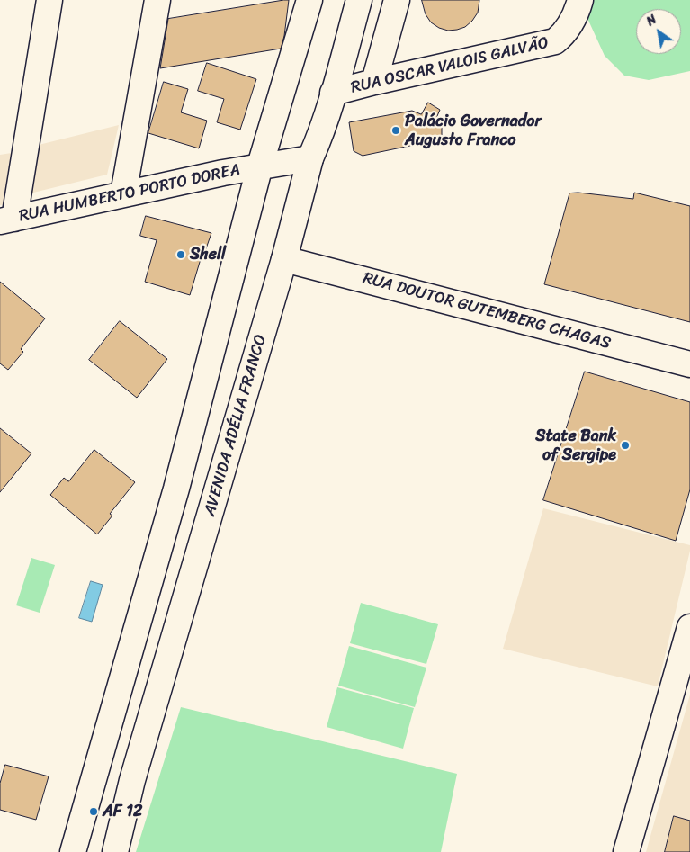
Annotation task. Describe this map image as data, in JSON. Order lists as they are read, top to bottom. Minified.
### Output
{"streets":{"main road":["RUA OSCAR VALOIS GALVÃO","RUA HUMBERTO PORTO DOREA","RUA DOUTOR GUTEMBERG CHAGAS","AVENIDA ADÉLIA FRANCO"]},"crossings":[["RUA OSCAR VALOIS GALVÃO","AVENIDA ADÉLIA FRANCO"],["RUA HUMBERTO PORTO DOREA","AVENIDA ADÉLIA FRANCO"],["RUA DOUTOR GUTEMBERG CHAGAS","AVENIDA ADÉLIA FRANCO"]],"places":["Palácio Governador Augusto Franco","Shell","State Bank of Sergipe","AF 12"],"north":"top left"}
